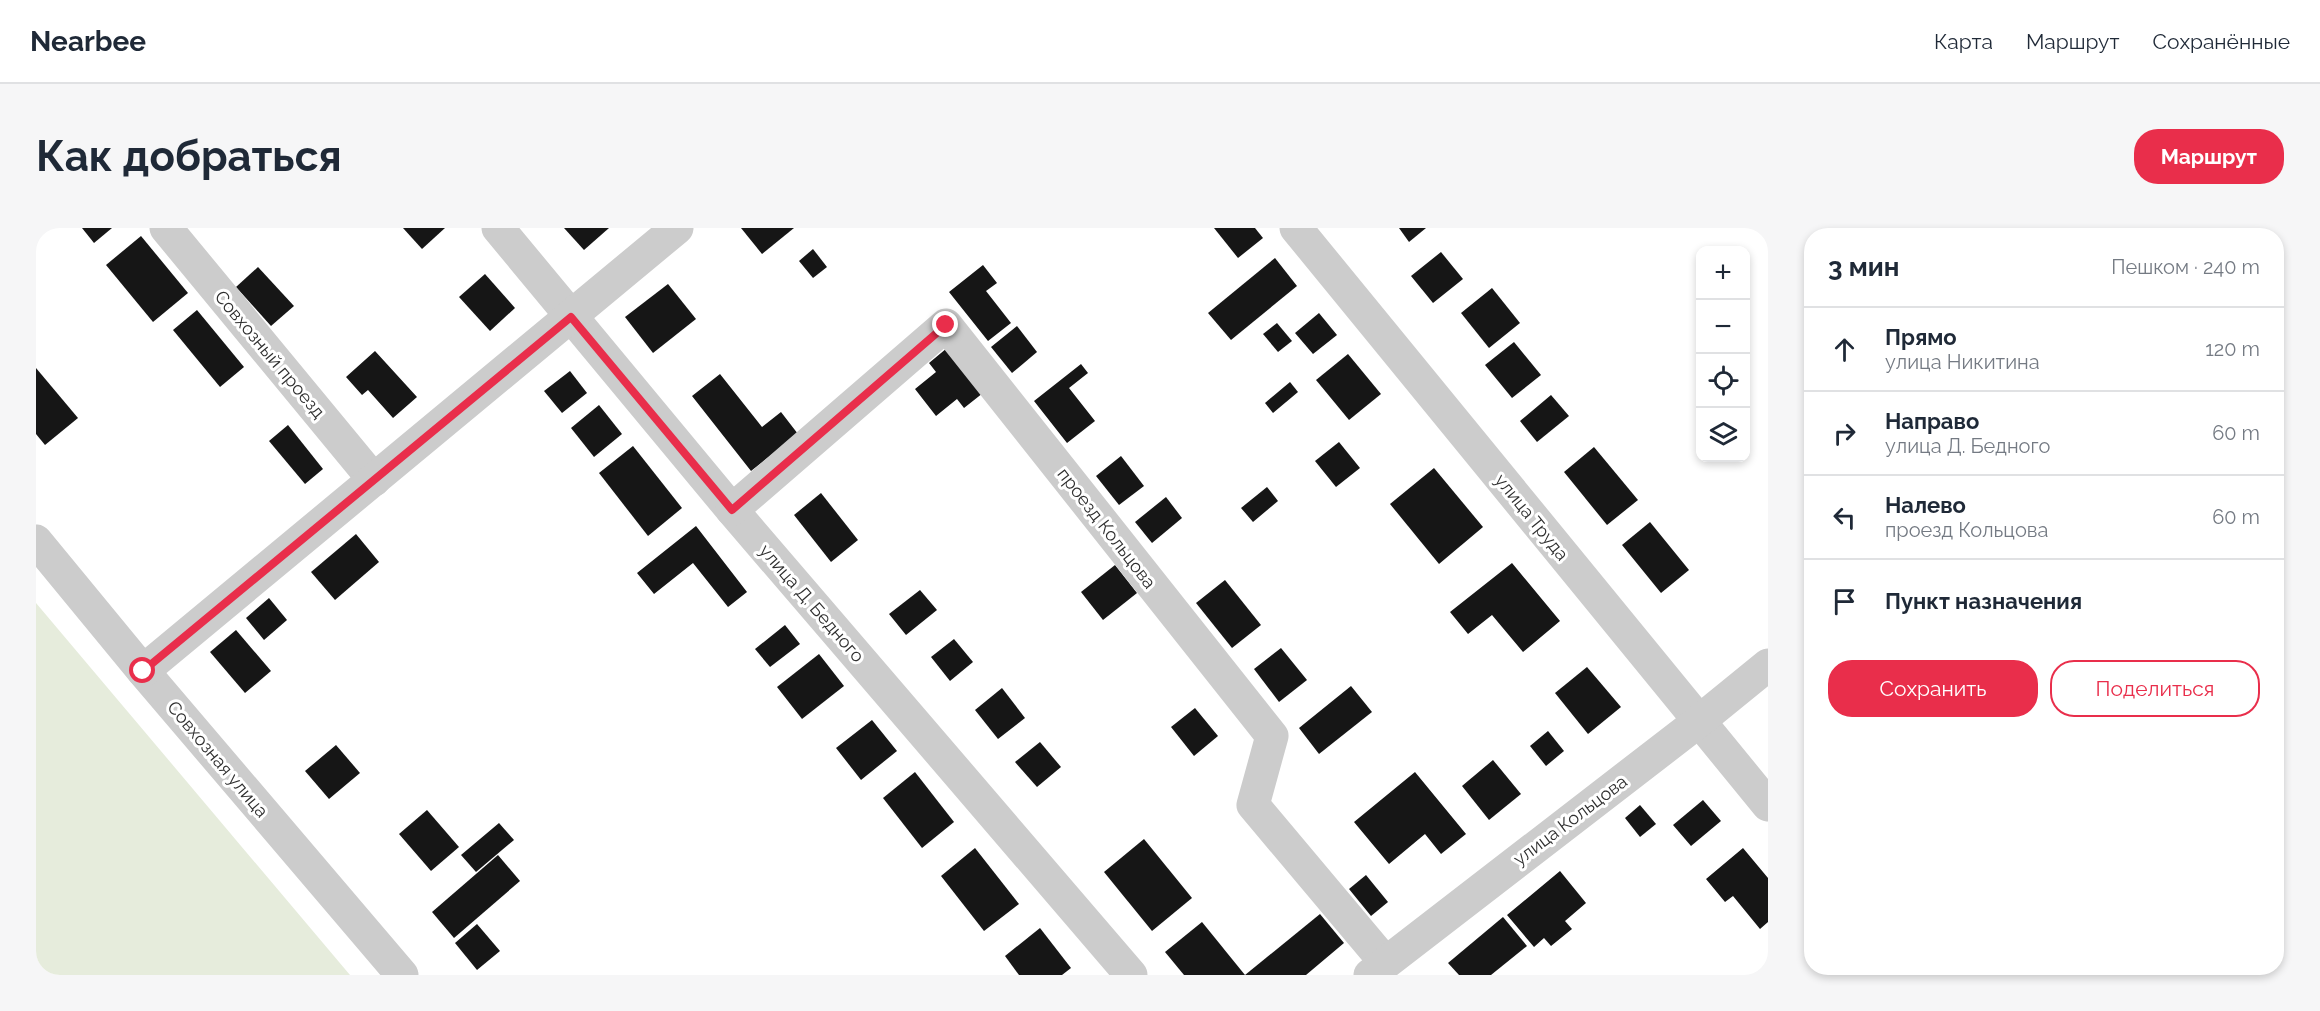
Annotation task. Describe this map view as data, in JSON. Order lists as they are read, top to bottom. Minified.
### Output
{"streets":{"street":["Совхозный проезд","улица Труда","проезд Кольцова","улица Д. Бедного","Совхозная улица","улица Кольцова"]},"crossings":[["улица Труда","улица Кольцова"],["проезд Кольцова","улица Д. Бедного"],["проезд Кольцова","улица Кольцова"]],"page":{"header":"Nearbee","nav":["Карта","Маршрут","Сохранённые"],"buttons":["Маршрут",["Сохранить","Поделиться"]],"title":"Как добраться","heading":["3 мин","Пешком · 240 m"],"map_buttons":["+","−"],"list":[["Прямо","улица Никитина","120 m"],["Направо","улица Д. Бедного","60 m"],["Налево","проезд Кольцова","60 m"],"Пункт назначения"]}}
